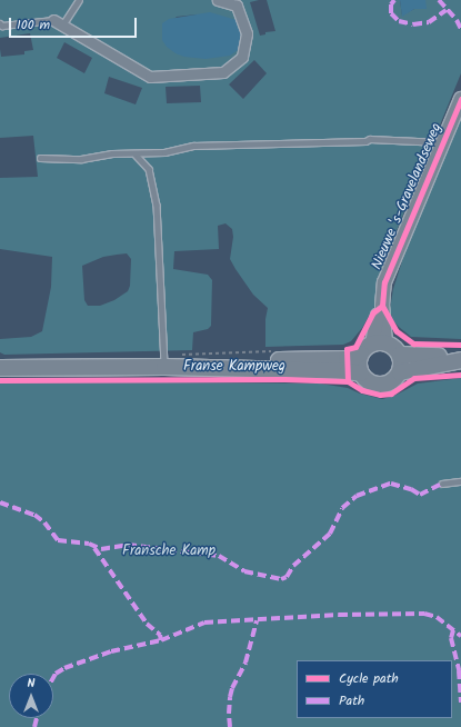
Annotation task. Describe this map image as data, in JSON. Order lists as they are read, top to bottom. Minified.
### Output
{"streets":{"main road":["Nieuwe 's-Gravelandseweg","Franse Kampweg"]},"crossings":[["Nieuwe 's-Gravelandseweg","Franse Kampweg"]],"parks":["Fransche Kamp"],"legend":["Cycle path","Path"],"scale_bar":"100 m","north":"top"}
